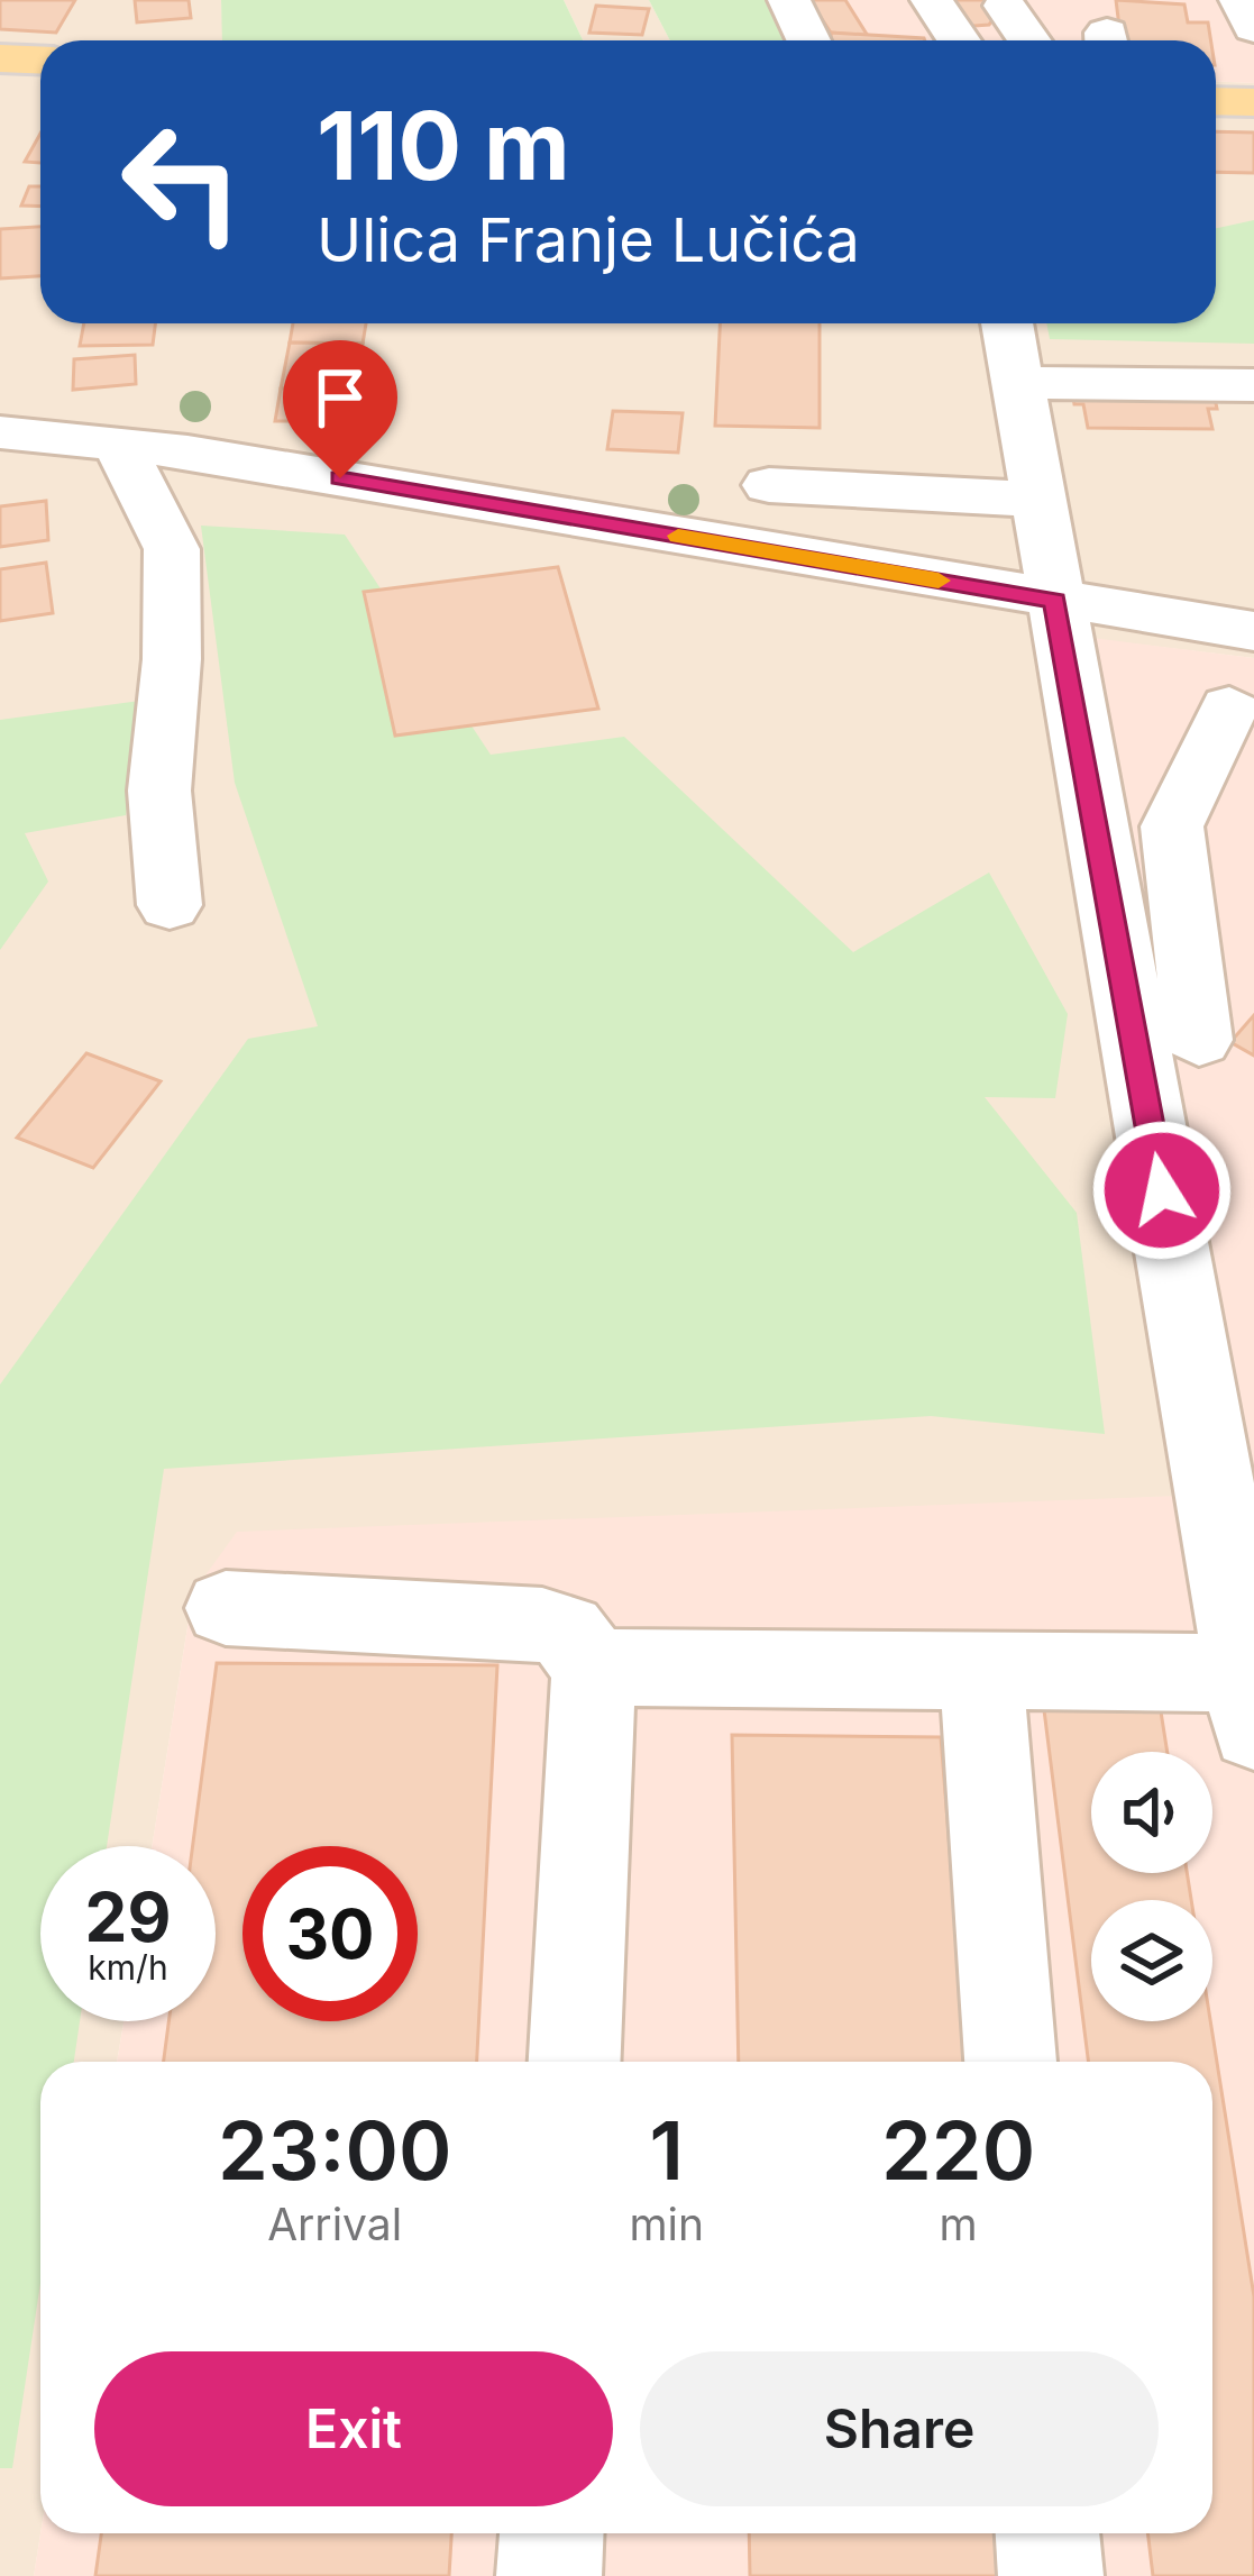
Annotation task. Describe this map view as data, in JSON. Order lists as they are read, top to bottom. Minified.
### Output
{"page":{"turn":["110 m","Ulica Franje Lučića"],"speed":"29 km/h","limit":"30","eta":["23:00","Arrival","1","min","220","m"],"buttons":["Exit","Share"]}}
